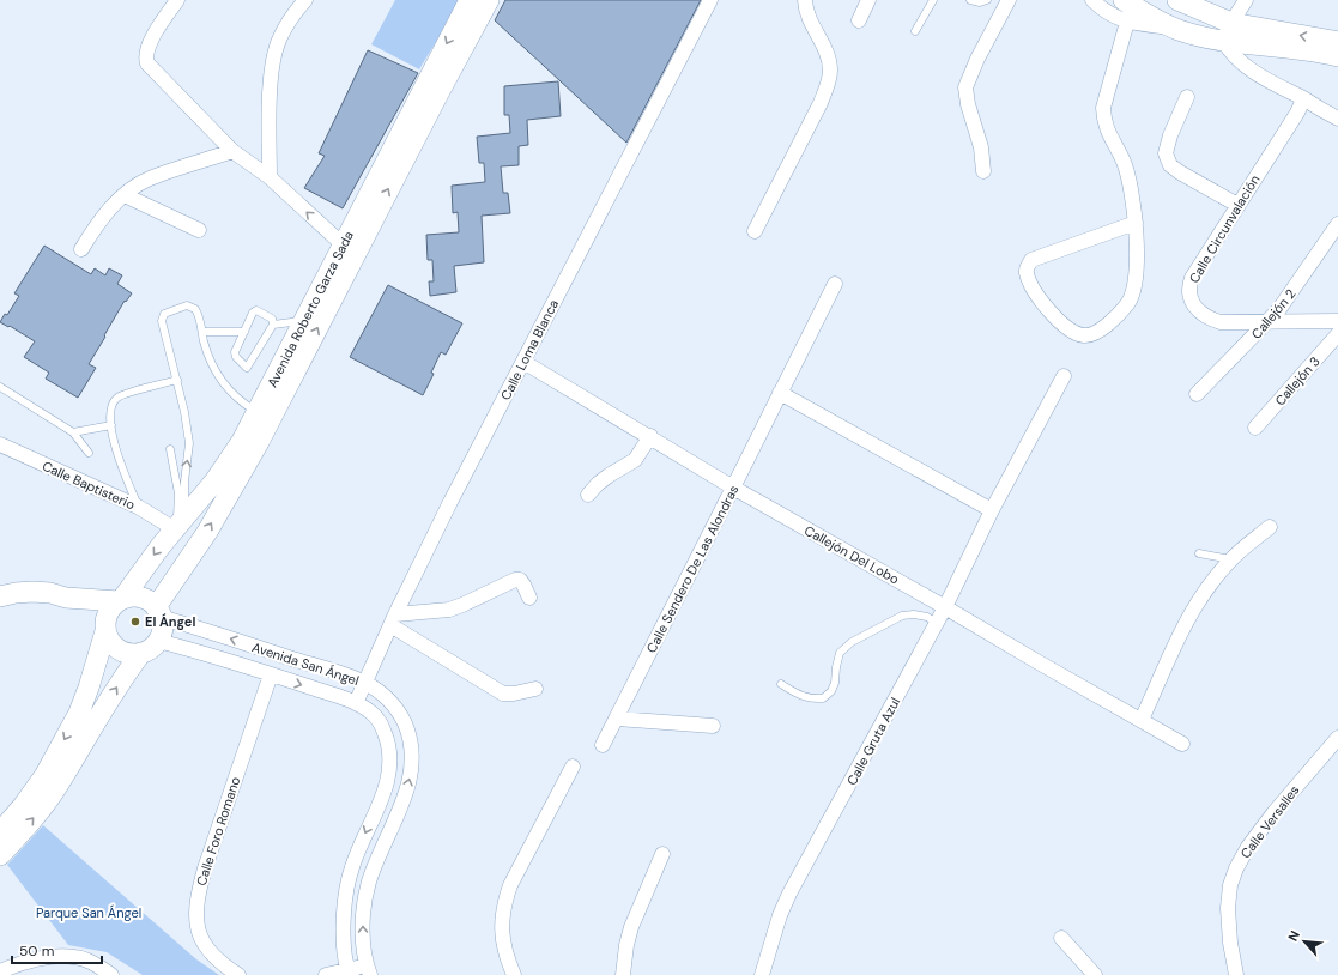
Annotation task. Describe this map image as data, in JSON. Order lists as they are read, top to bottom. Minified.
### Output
{"streets":{"street":["Calle Circunvalación","Avenida Roberto Garza Sada","Callejón 2","Calle Loma Blanca","Callejón 3","Calle Baptisterio","Callejón Del Lobo","Calle Sendero De Las Alondras","Avenida San Ángel","Calle Gruta Azul","Calle Versalles","Calle Foro Romano"]},"crossings":[["Calle Circunvalación","Callejón 2"],["Avenida Roberto Garza Sada","Calle Baptisterio"],["Avenida Roberto Garza Sada","Avenida San Ángel"],["Calle Loma Blanca","Callejón Del Lobo"],["Calle Loma Blanca","Avenida San Ángel"],["Callejón Del Lobo","Calle Sendero De Las Alondras"],["Callejón Del Lobo","Calle Gruta Azul"],["Avenida San Ángel","Calle Foro Romano"]],"parks":["Parque San Ángel"],"places":["El Ángel"],"scale_bar":"50 m","north":"top left"}
